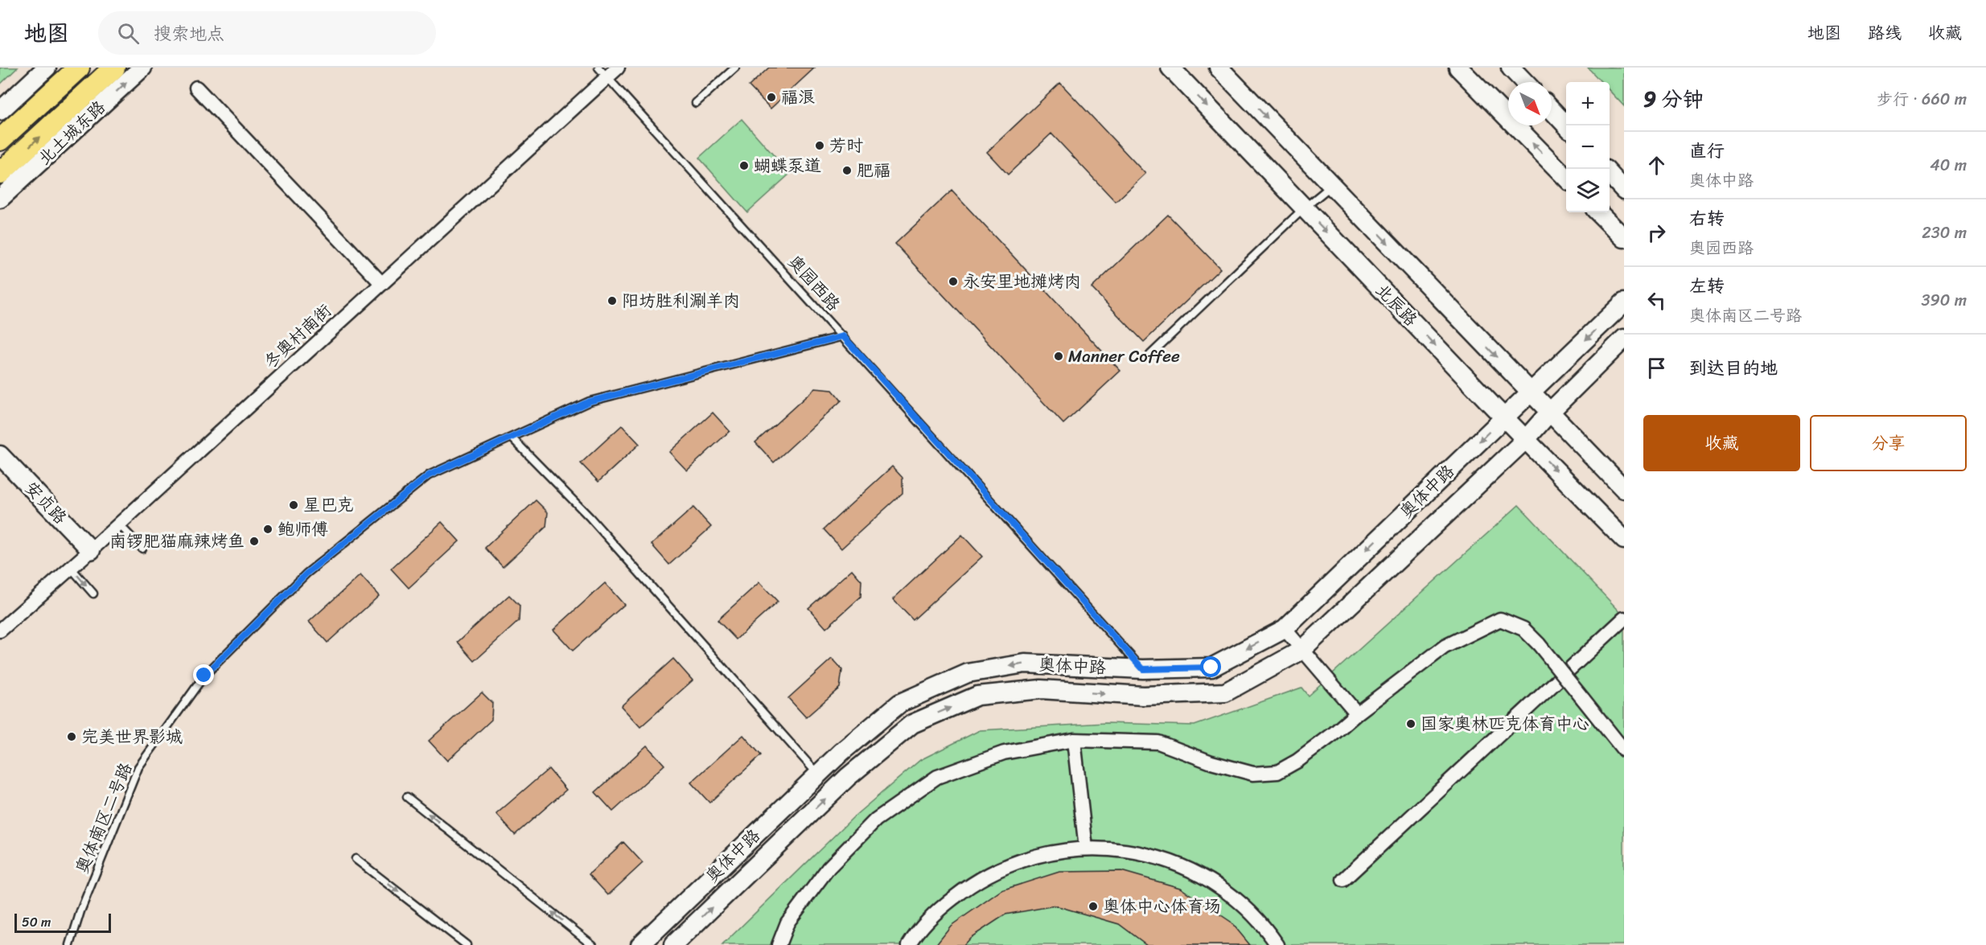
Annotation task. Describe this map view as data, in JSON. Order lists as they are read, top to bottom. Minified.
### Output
{"streets":{"main road":["北土城东路","北辰路","奥体中路","安贞路"],"street":["冬奥村南街"],"lane":["奥园西路","奥体南区二号路"]},"crossings":[["奥园西路","冬奥村南街"],["奥园西路","奥体中路"],["奥园西路","奥体南区二号路"],["北辰路","奥体中路"],["冬奥村南街","安贞路"]],"places":["福浪","芳时","蝴蝶泵道","肥福","永安里地摊烤肉","阳坊胜利涮羊肉","Manner Coffee","星巴克","鲍师傅","南锣肥猫麻辣烤鱼","国家奥林匹克体育中心","完美世界影城","奥体中心体育场"],"scale_bar":"50 m","north":"bottom right","page":{"header":"地图","search":"搜索地点","nav":["地图","路线","收藏"],"heading":["9 分钟","步行 · 660 m"],"map_buttons":["+","−"],"list":[["直行","奥体中路","40 m"],["右转","奥园西路","230 m"],["左转","奥体南区二号路","390 m"],"到达目的地"],"buttons":["收藏","分享"],"scale":"50 m"}}
